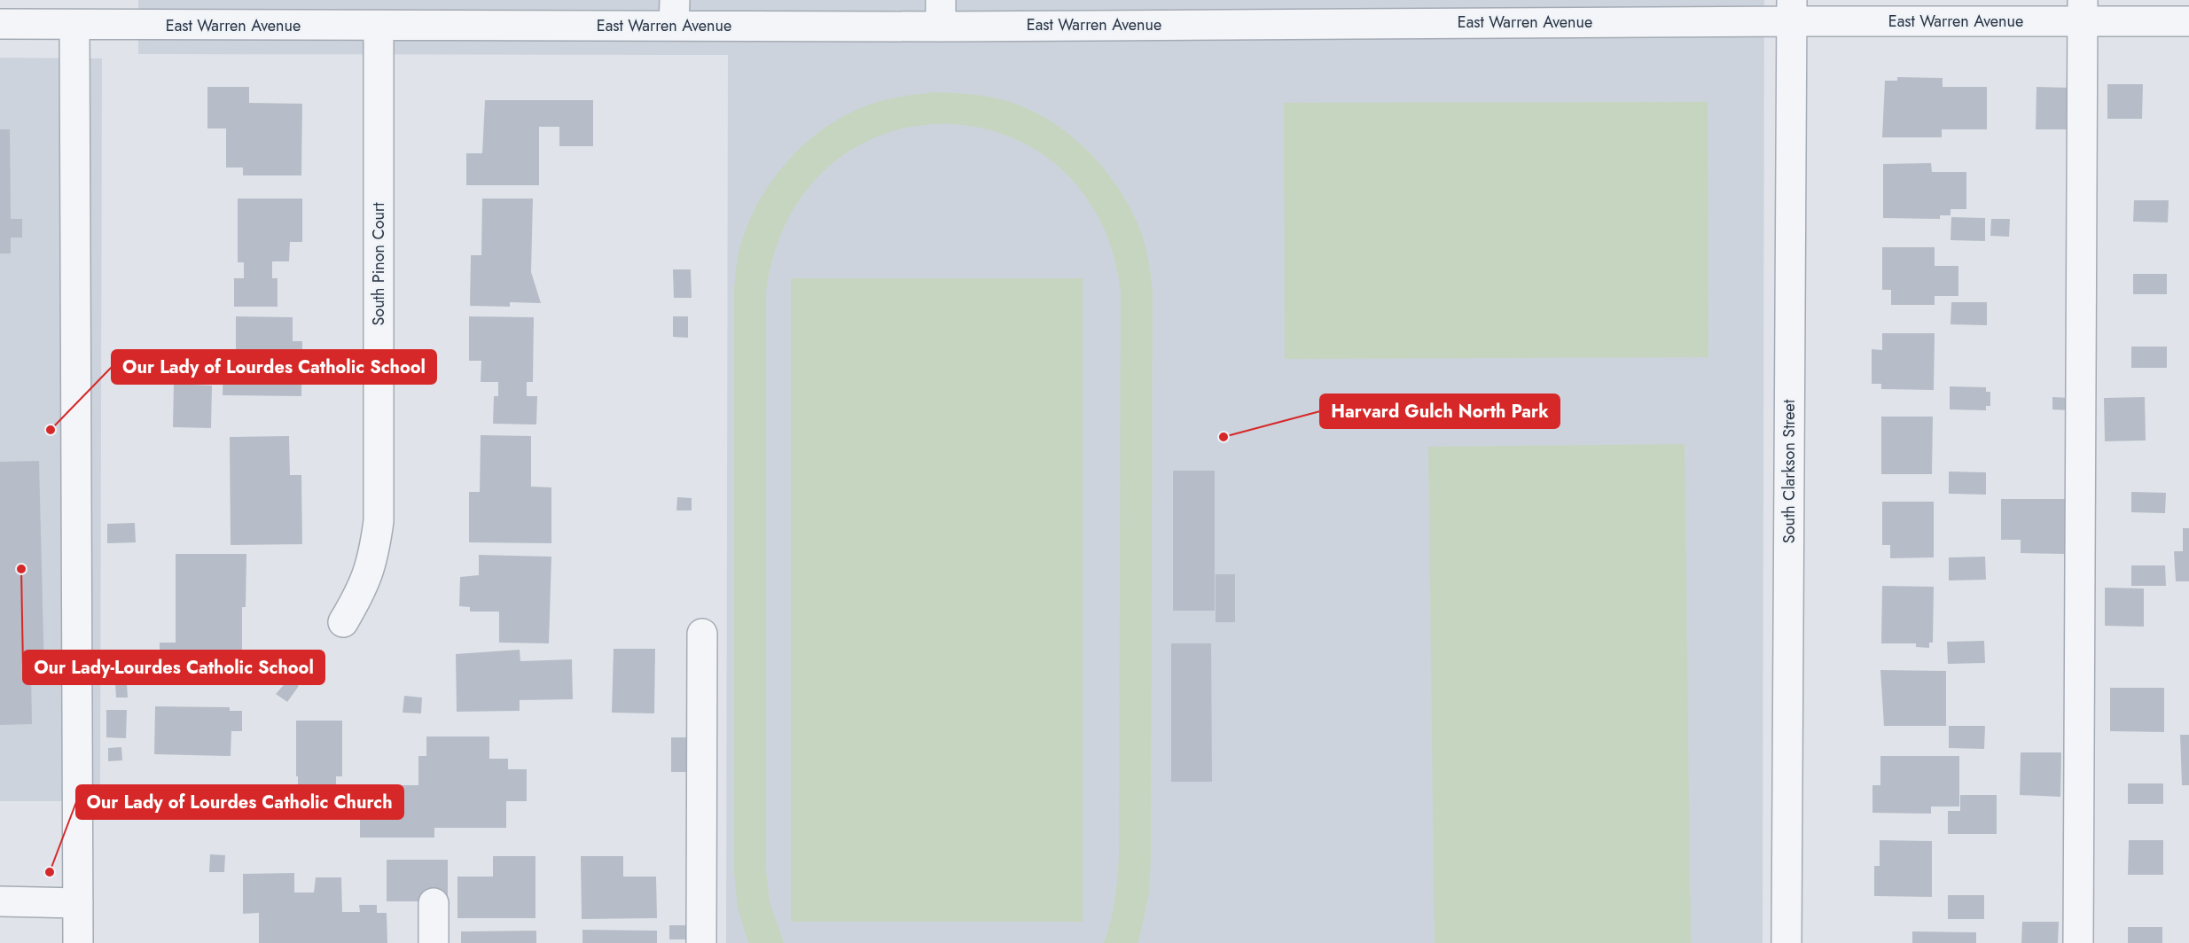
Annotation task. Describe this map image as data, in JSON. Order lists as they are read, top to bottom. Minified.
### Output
{"streets":{"street":["East Warren Avenue","South Pinon Court","South Clarkson Street"]},"crossings":[["East Warren Avenue","South Pinon Court"],["East Warren Avenue","South Clarkson Street"]],"places":["Our Lady of Lourdes Catholic School","Harvard Gulch North Park","Our Lady-Lourdes Catholic School","Our Lady of Lourdes Catholic Church"]}
